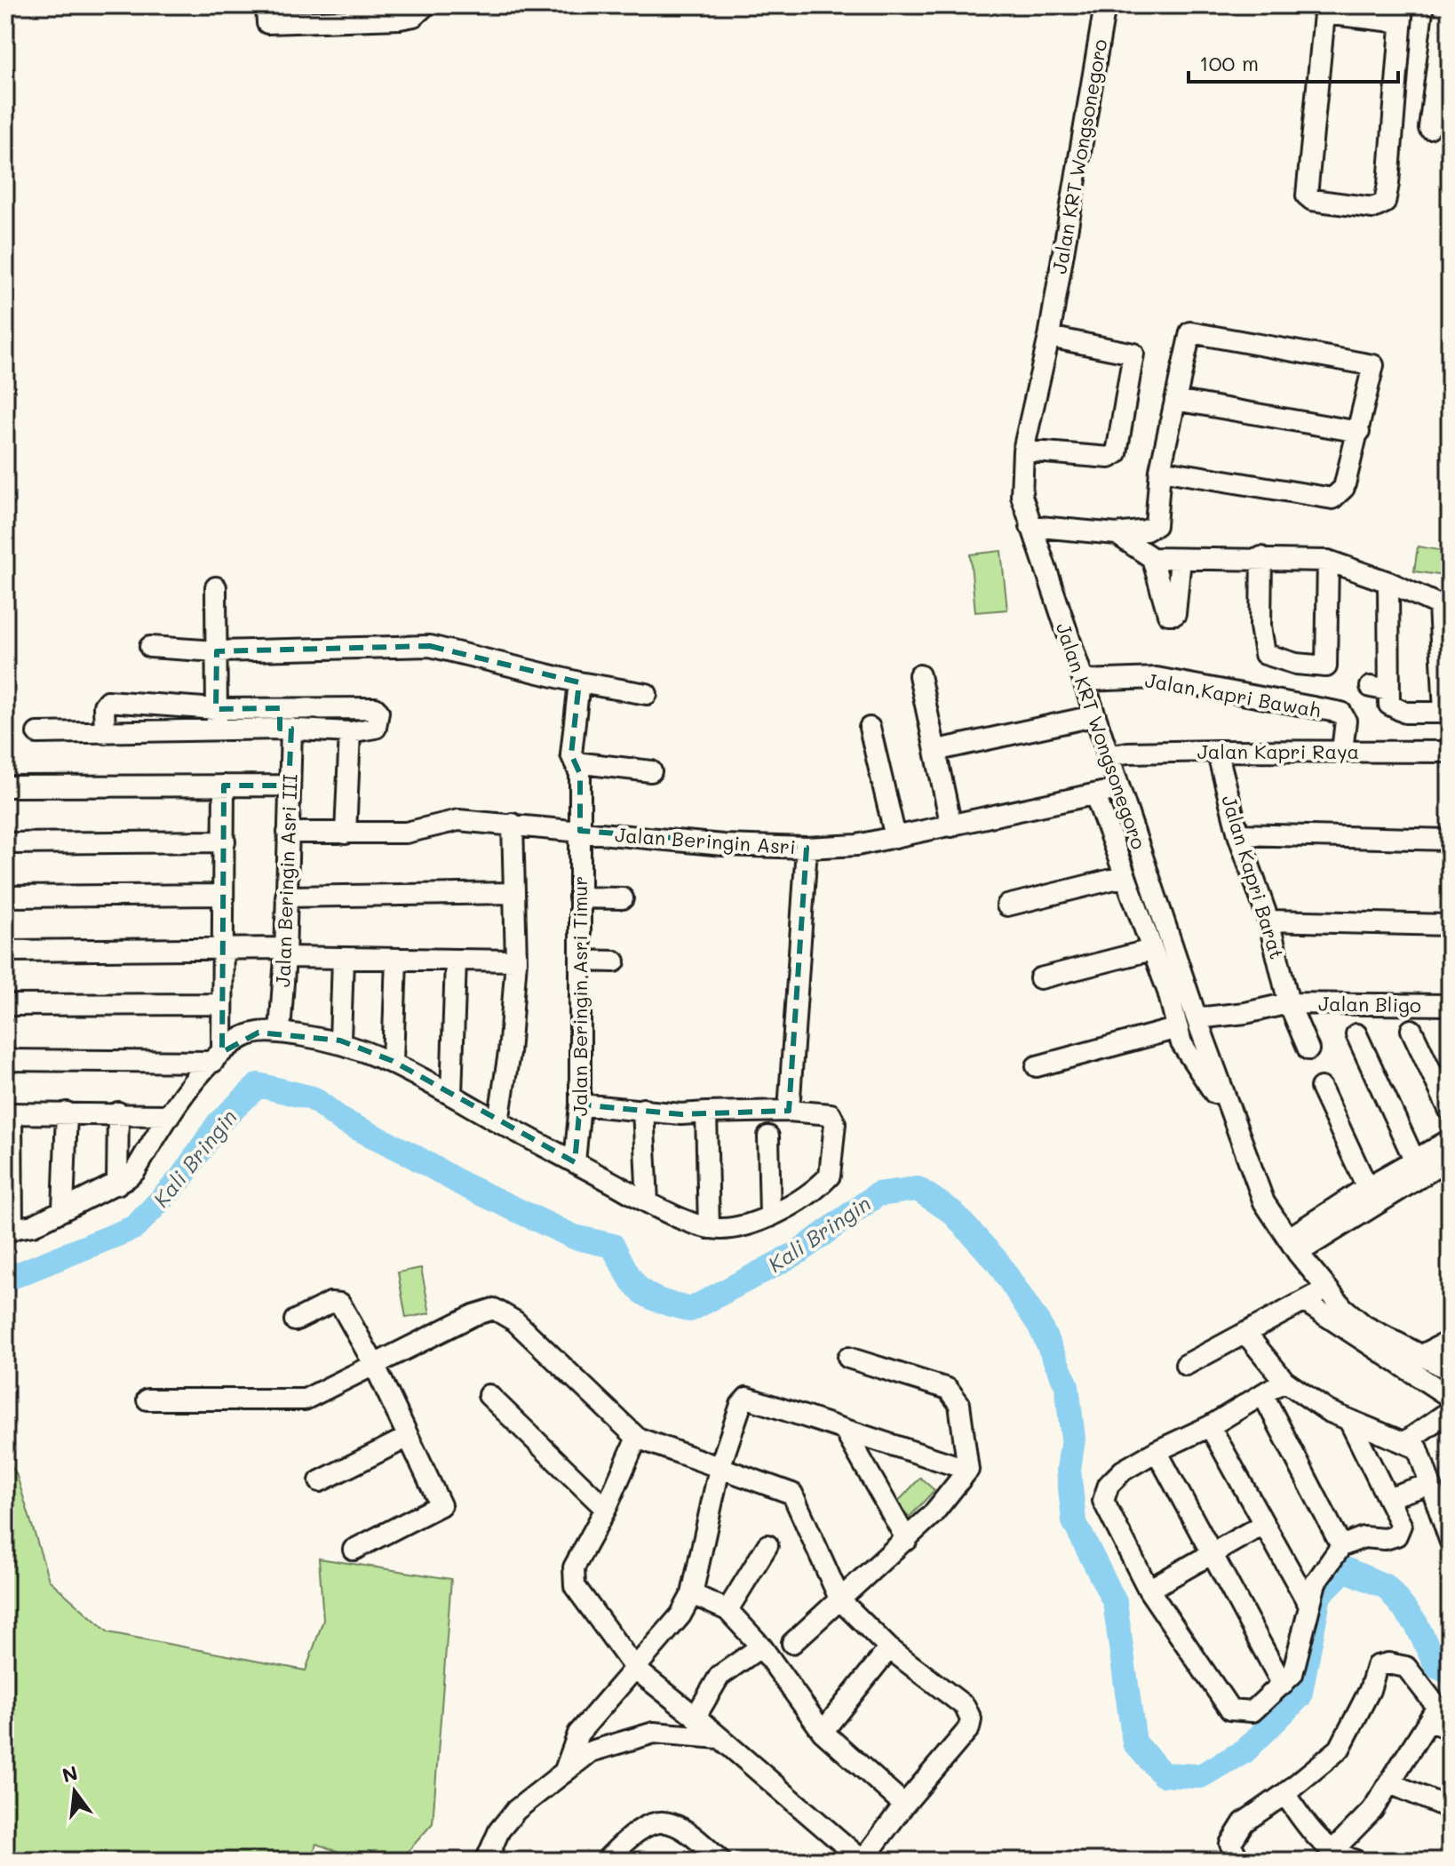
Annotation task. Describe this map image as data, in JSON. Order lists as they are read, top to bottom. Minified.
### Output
{"streets":{"street":["Jalan KRT Wongsonegoro","Jalan Kapri Bawah","Jalan Kapri Raya","Jalan Beringin Asri","Jalan Kapri Barat","Jalan Beringin Asri III","Jalan Beringin Asri Timur","Jalan Bligo"]},"crossings":[["Jalan KRT Wongsonegoro","Jalan Kapri Bawah"],["Jalan KRT Wongsonegoro","Jalan Kapri Raya"],["Jalan KRT Wongsonegoro","Jalan Beringin Asri"],["Jalan KRT Wongsonegoro","Jalan Bligo"],["Jalan Kapri Bawah","Jalan Kapri Raya"],["Jalan Kapri Raya","Jalan Kapri Barat"],["Jalan Beringin Asri","Jalan Beringin Asri III"],["Jalan Beringin Asri","Jalan Beringin Asri Timur"],["Jalan Kapri Barat","Jalan Bligo"]],"water":["Kali Bringin"],"scale_bar":"100 m","north":"top"}
